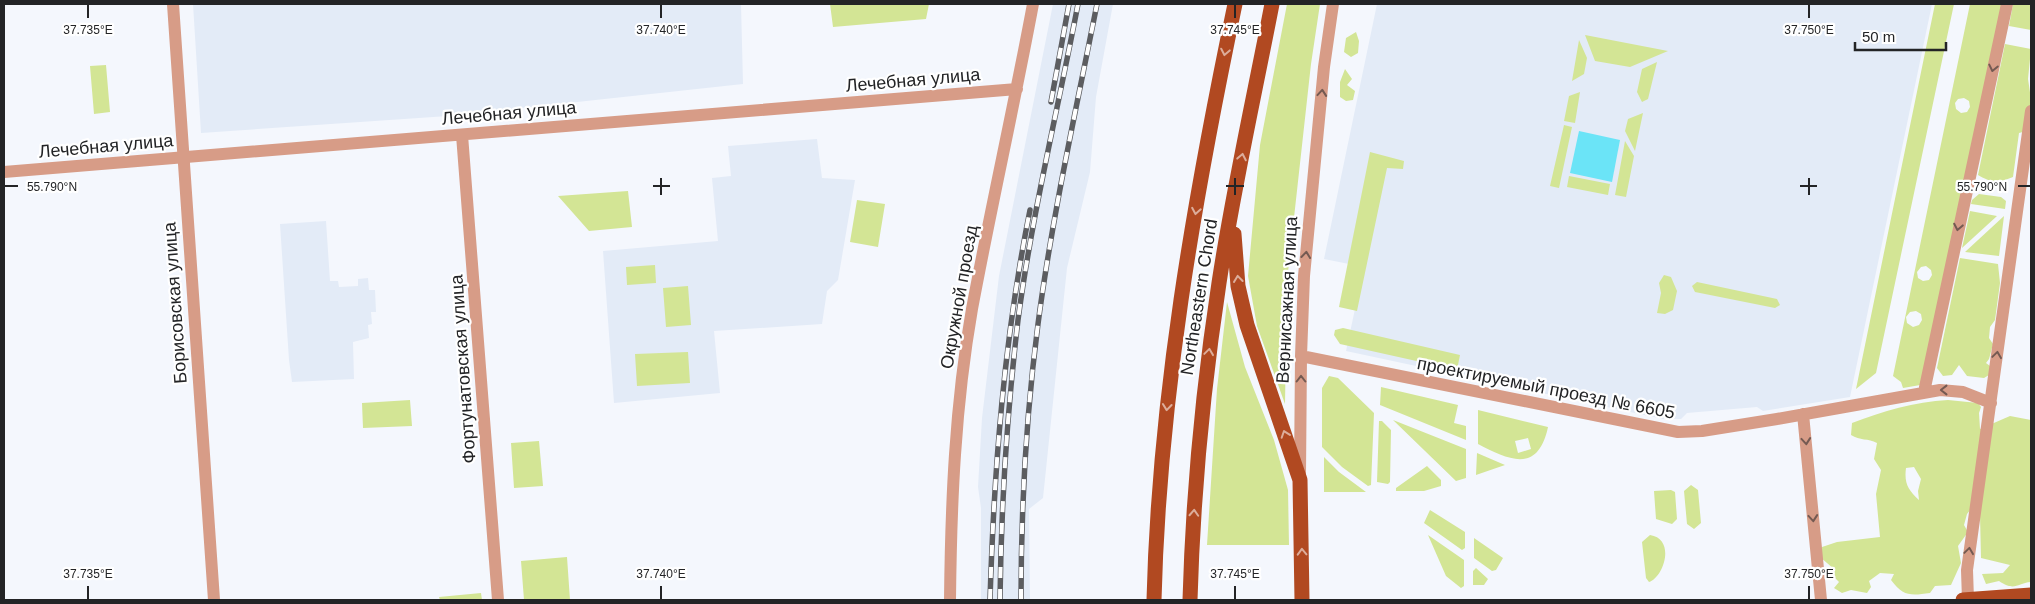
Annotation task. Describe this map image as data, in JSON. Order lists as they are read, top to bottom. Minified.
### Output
{"streets":{"main road":["Northeastern Chord","Вернисажная улица"],"street":["Лечебная улица","Окружной проезд","Борисовская улица","Фортунатовская улица","проектируемый проезд № 6605"]},"crossings":[["Лечебная улица","Окружной проезд"],["Лечебная улица","Борисовская улица"],["Лечебная улица","Фортунатовская улица"],["Вернисажная улица","проектируемый проезд № 6605"]],"one_way":["Вернисажная улица"],"scale_bar":"50 m","coordinates":["37.735°E","37.740°E","37.745°E","37.750°E","55.790°N"]}
